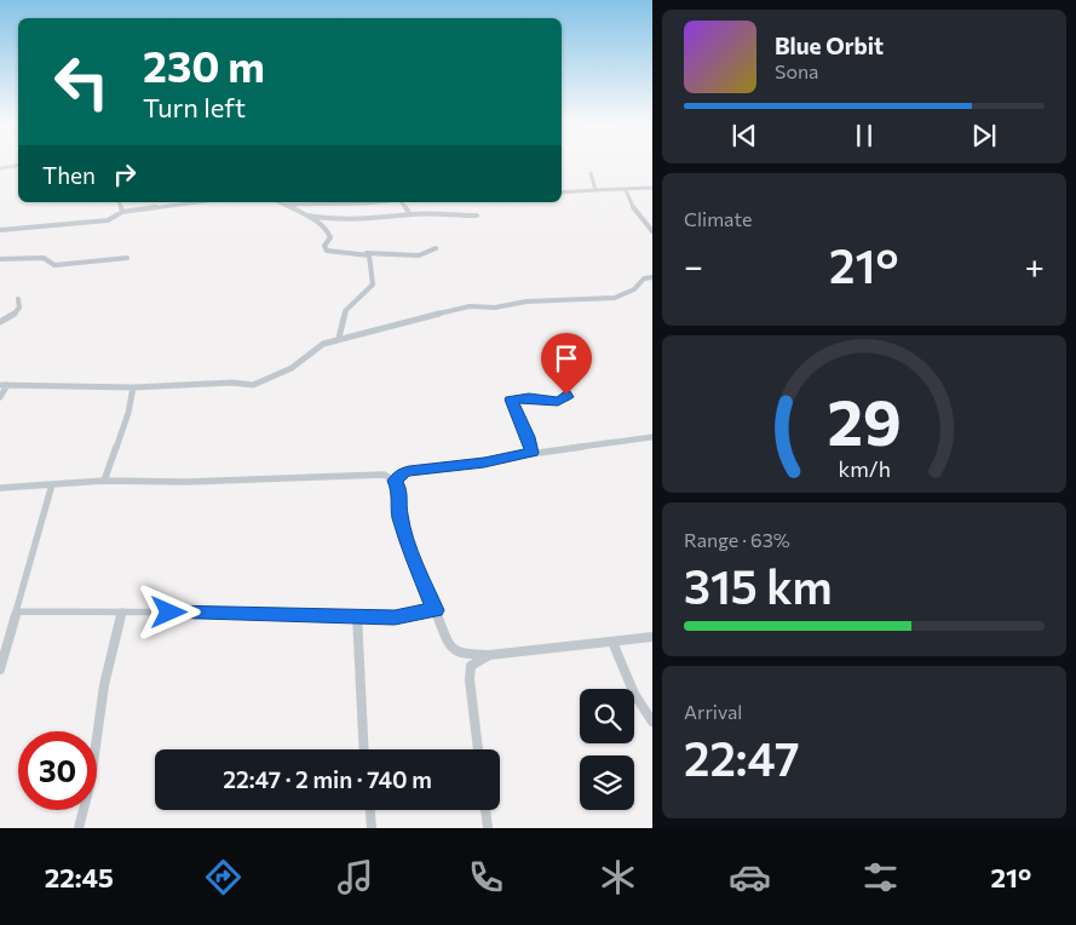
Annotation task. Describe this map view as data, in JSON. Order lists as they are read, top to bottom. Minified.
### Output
{"page":{"turn":["230 m","Turn left"],"song":["Blue Orbit","Sona"],"then":"Then","tile":["Climate",["Range · 63%","315 km"],["Arrival","22:47"]],"heat":["−","21°","+"],"limit":"30","trip":"22:47 · 2 min · 740 m","tabs":["22:45","21°"],"gauge":["29","km/h"]}}
